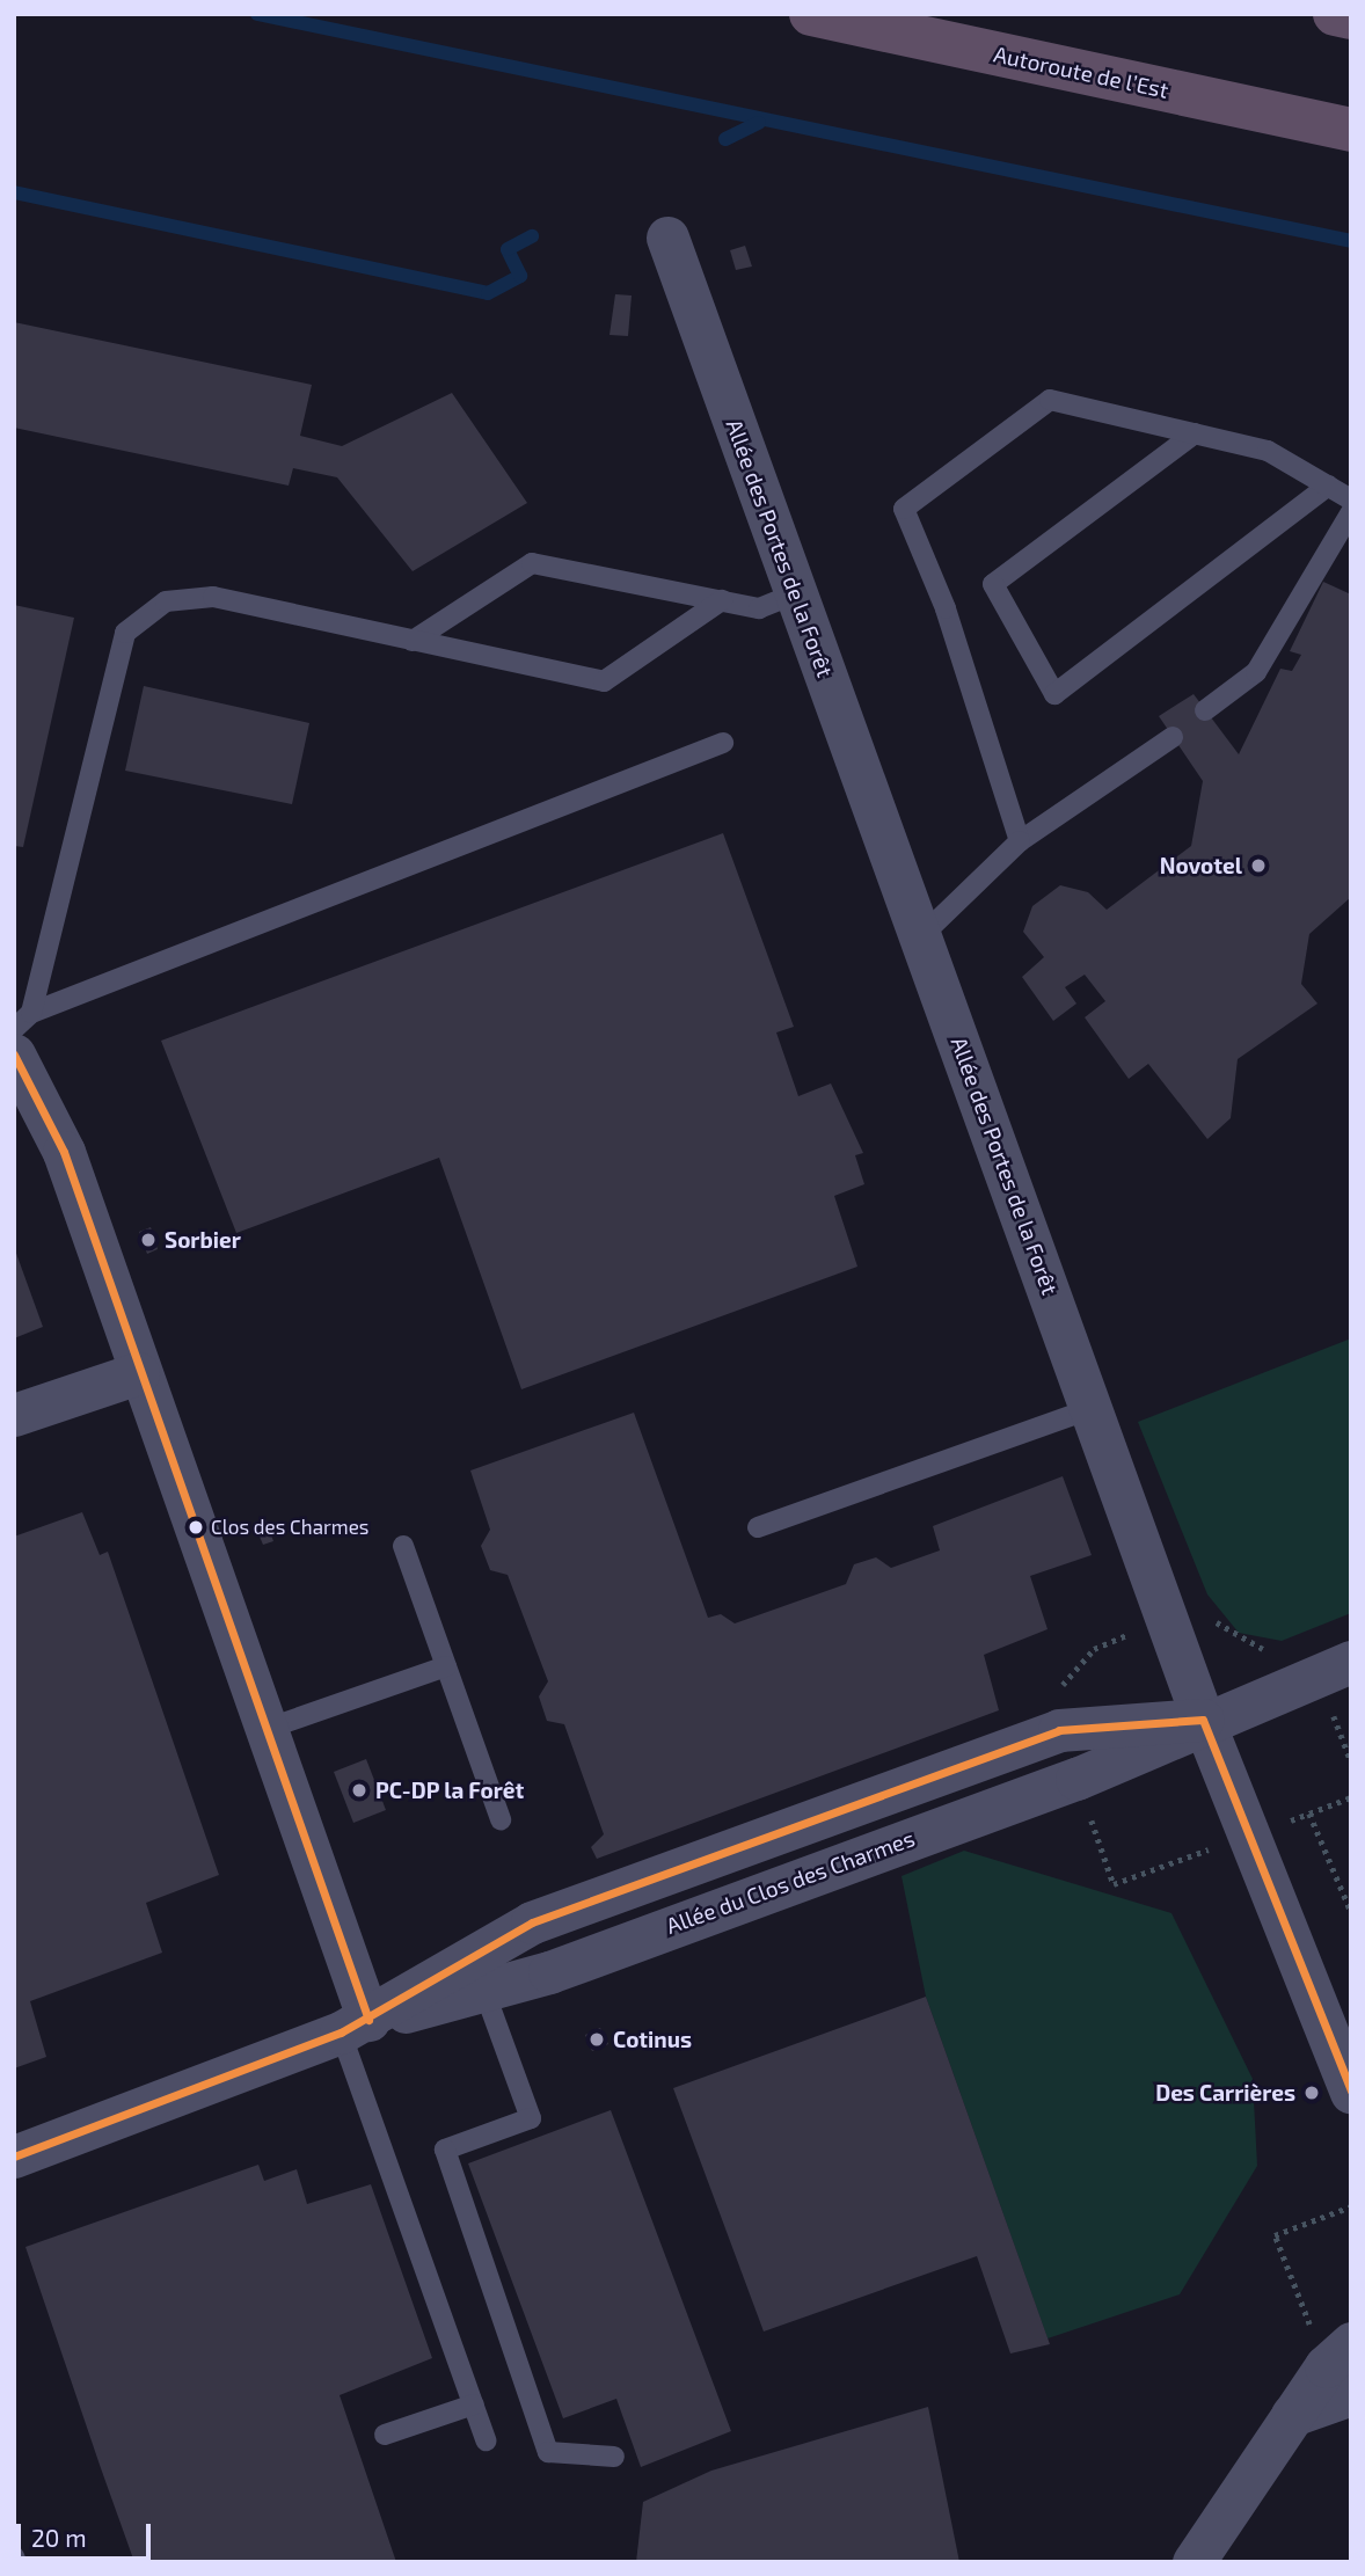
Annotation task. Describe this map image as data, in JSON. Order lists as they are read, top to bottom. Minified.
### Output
{"streets":{"highway":["Autoroute de l’Est"],"street":["Allée des Portes de la Forêt","Allée du Clos des Charmes"]},"crossings":[["Allée des Portes de la Forêt","Allée du Clos des Charmes"]],"places":["Novotel","Sorbier","Clos des Charmes","PC-DP la Forêt","Cotinus","Des Carrières"],"scale_bar":"20 m"}
